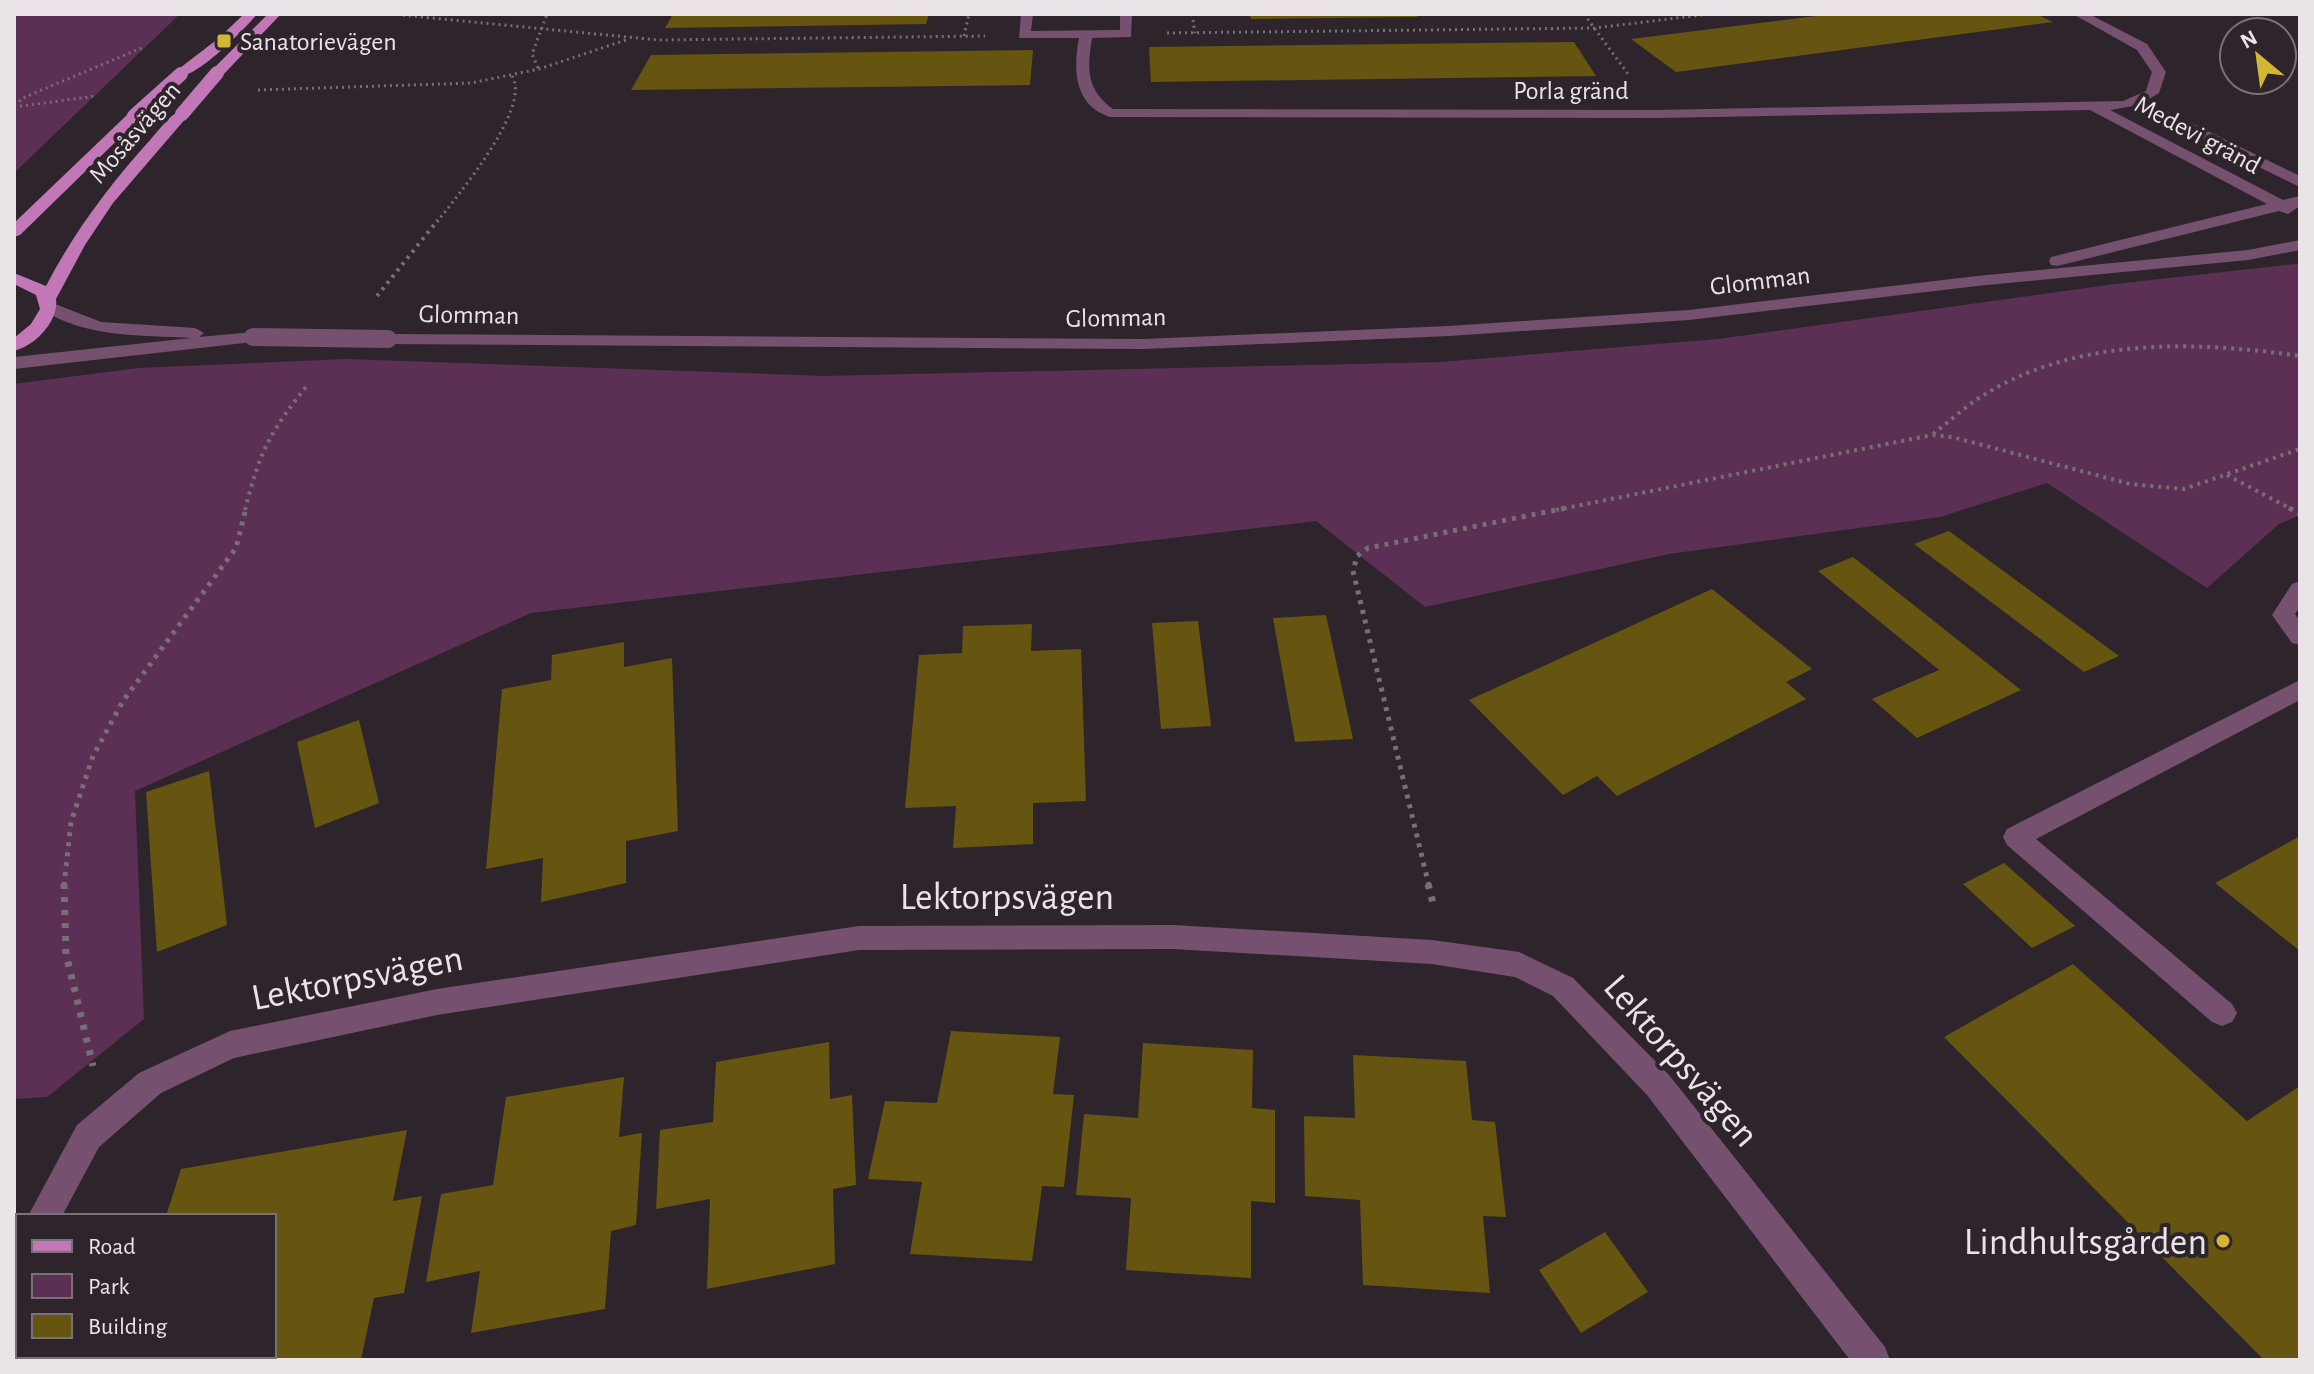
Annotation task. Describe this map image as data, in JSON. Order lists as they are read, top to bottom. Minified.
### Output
{"streets":{"main road":["Mosåsvägen"],"street":["Porla gränd","Medevi gränd","Glomman","Lektorpsvägen"]},"crossings":[["Porla gränd","Medevi gränd"],["Mosåsvägen","Glomman"],["Medevi gränd","Glomman"]],"places":{"transit":["Sanatorievägen"],"other":["Lindhultsgården"]},"legend":["Road","Park","Building"],"north":"top left"}
